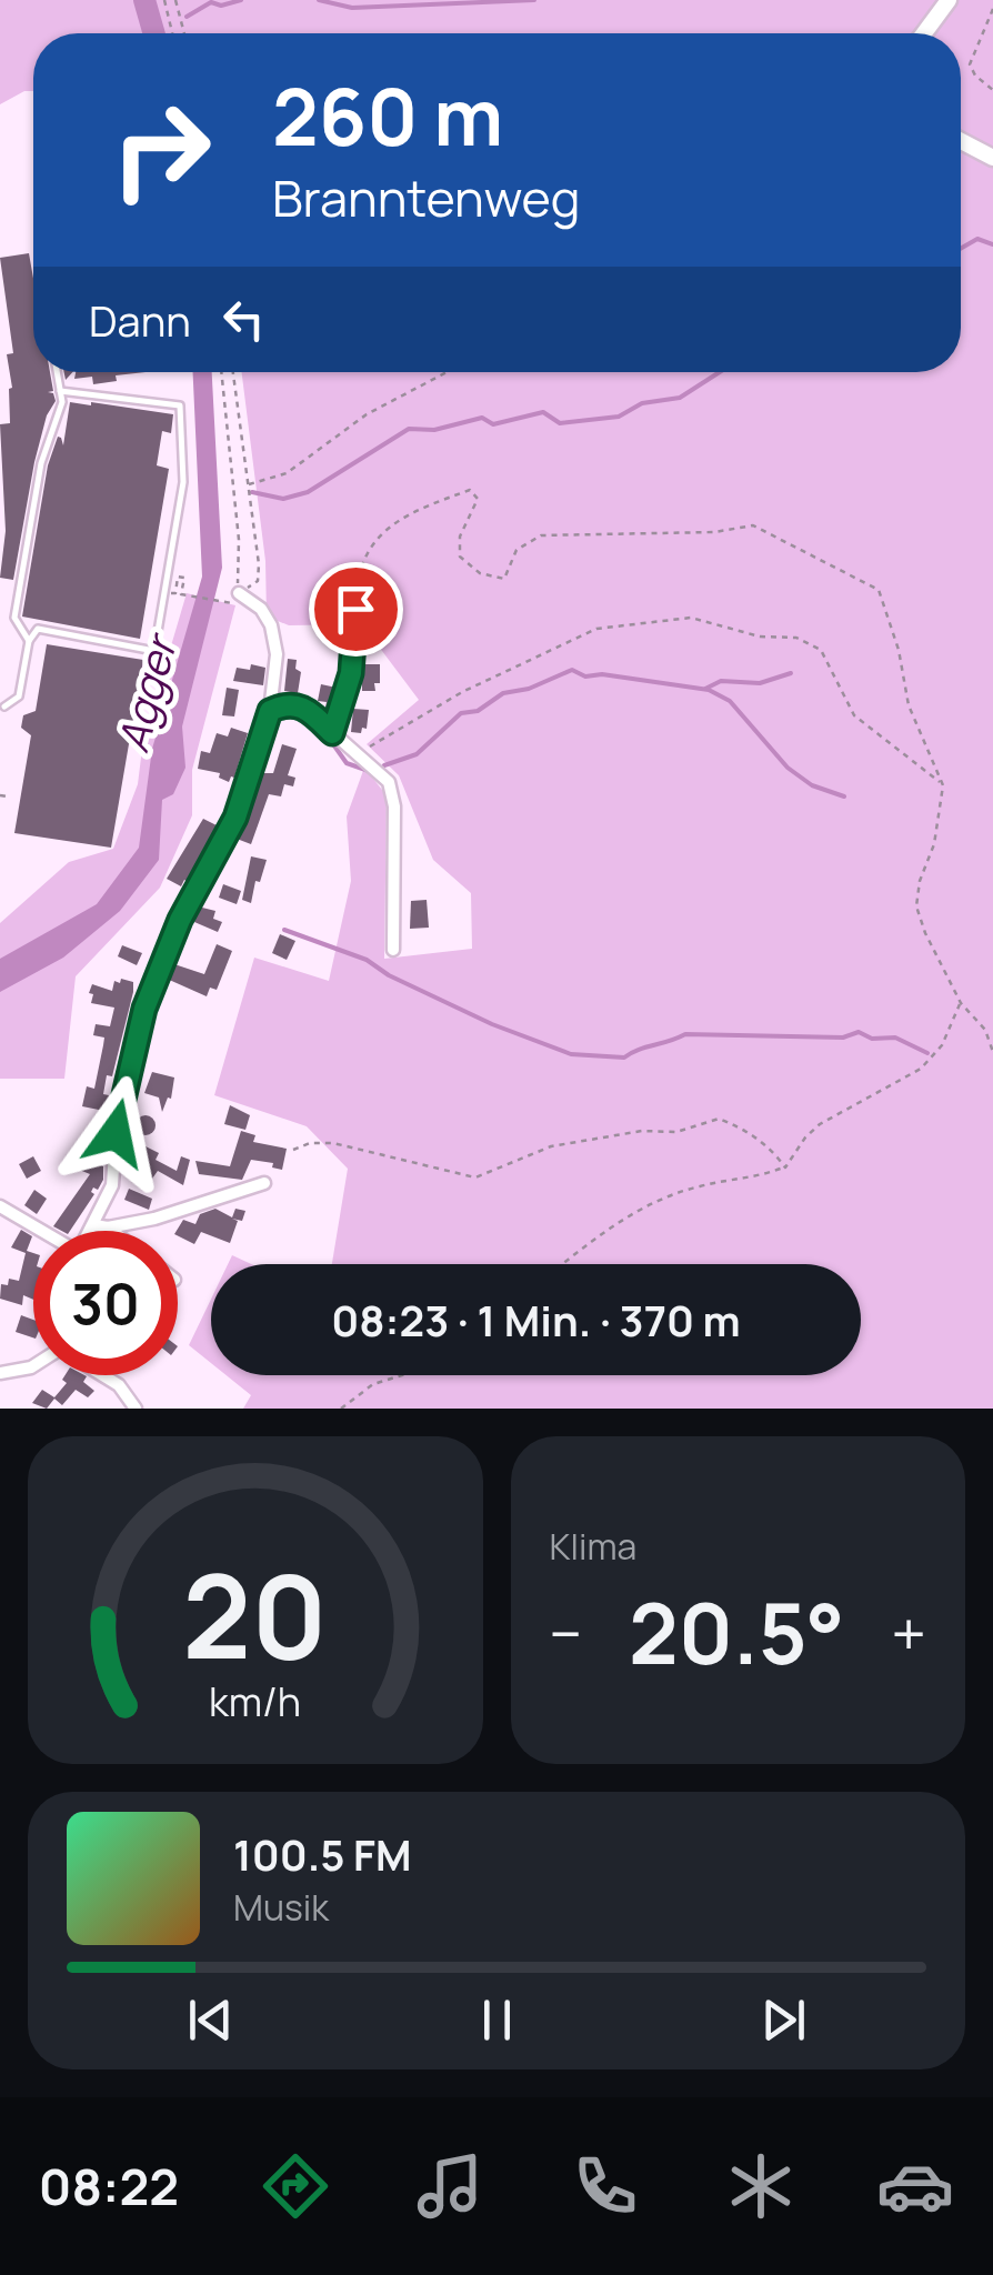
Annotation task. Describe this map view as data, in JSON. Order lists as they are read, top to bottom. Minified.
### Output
{"water":["Agger"],"page":{"turn":["260 m","Branntenweg"],"then":"Dann","limit":"30","trip":"08:23 · 1 Min. · 370 m","tile":"Klima","heat":["−","20.5°","+"],"song":["100.5 FM","Musik"],"tabs":"08:22","gauge":["20","km/h"]}}
